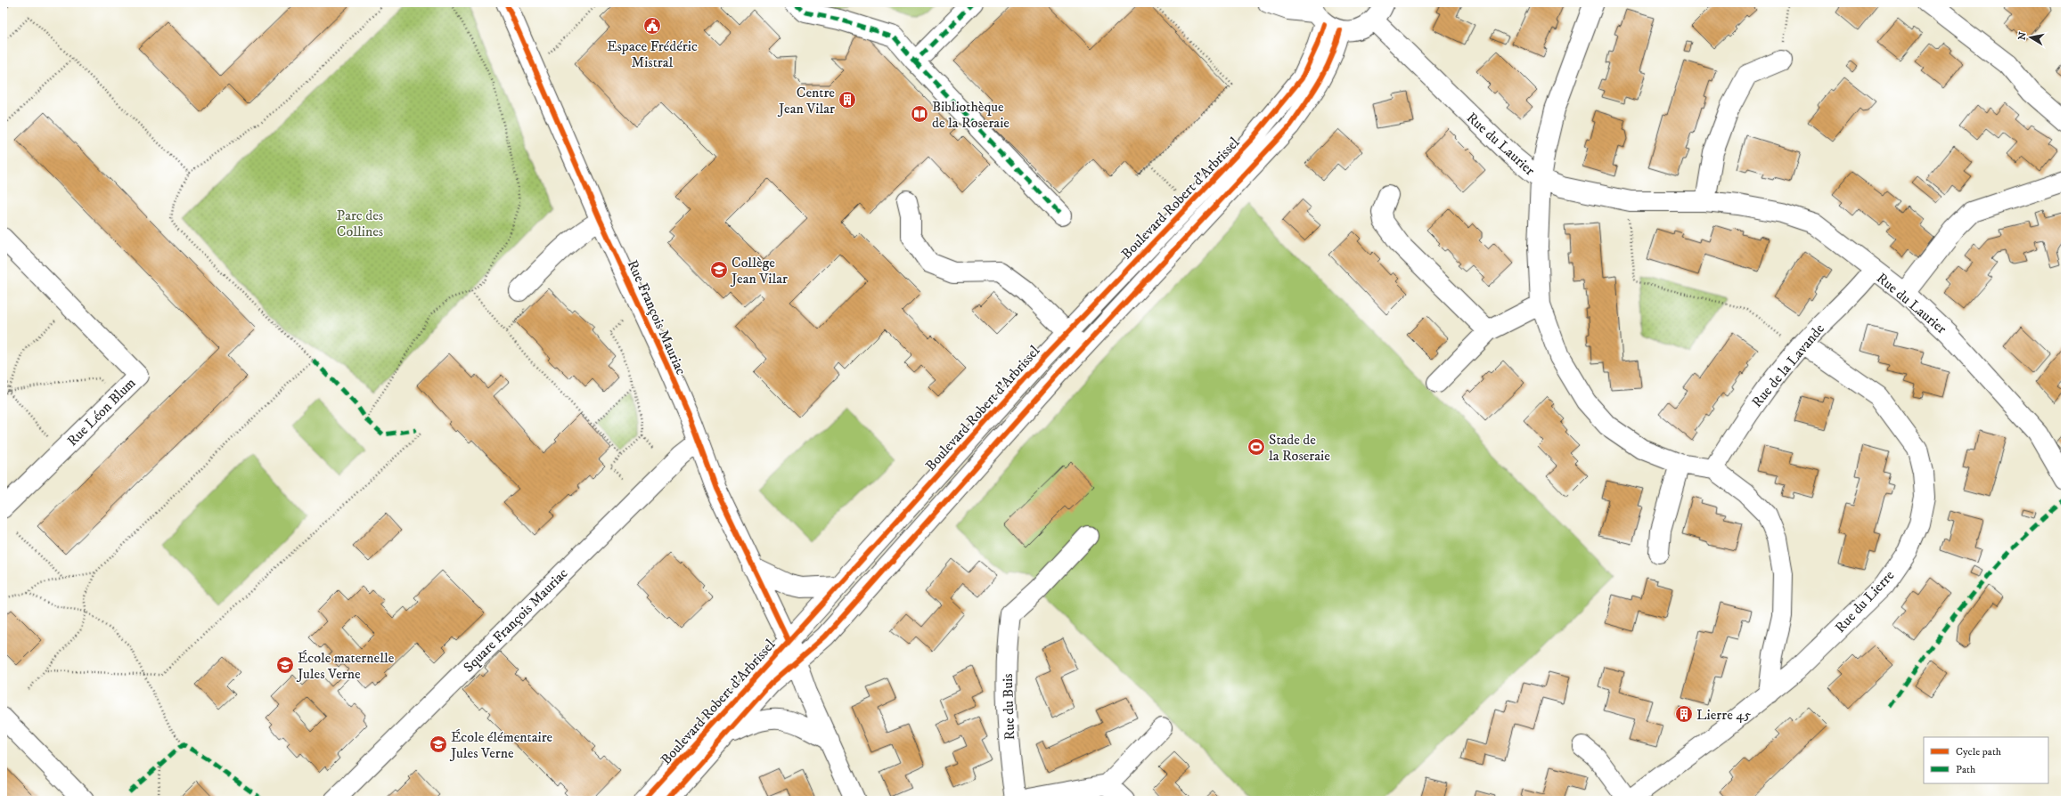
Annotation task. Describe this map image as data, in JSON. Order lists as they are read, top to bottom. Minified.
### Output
{"streets":{"street":["Rue du Laurier","Boulevard Robert d'Arbrissel","Rue François Mauriac","Rue de la Lavande","Rue Léon Blum","Rue du Lierre","Square François Mauriac","Rue du Buis"]},"crossings":[["Rue du Laurier","Rue de la Lavande"],["Boulevard Robert d'Arbrissel","Rue François Mauriac"],["Rue François Mauriac","Square François Mauriac"],["Rue de la Lavande","Rue du Lierre"]],"parks":["Parc des Collines"],"places":{"public building":["Espace Frédéric Mistral"],"building":["Centre Jean Vilar","Lierre 45"],"library":["Bibliothèque de la Roseraie"],"school or university":["Collège Jean Vilar","École maternelle Jules Verne","École élémentaire Jules Verne"],"sports":["Stade de la Roseraie"]},"legend":["Cycle path","Path"],"north":"left"}
